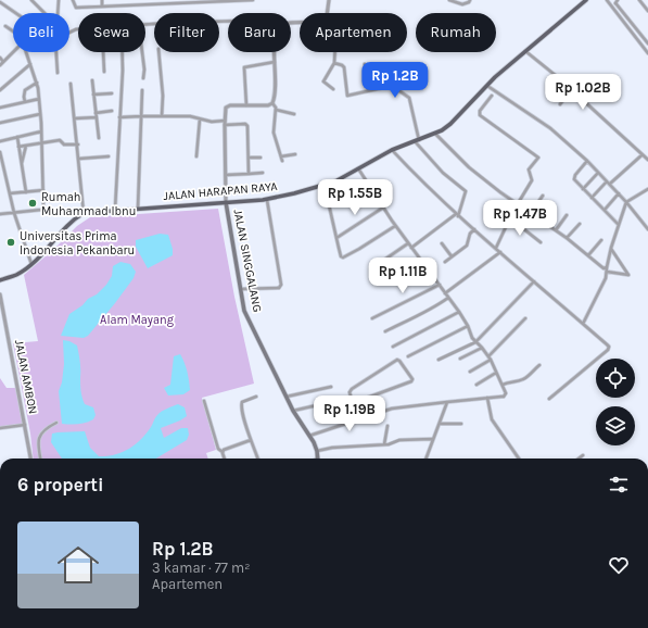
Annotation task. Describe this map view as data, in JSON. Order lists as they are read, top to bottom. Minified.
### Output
{"streets":{"main road":["JALAN HARAPAN RAYA","JALAN SINGGALANG"],"street":["JALAN AMBON"]},"crossings":[["JALAN HARAPAN RAYA","JALAN SINGGALANG"]],"parks":["Alam Mayang"],"places":["Rumah Muhammad Ibnu","Universitas Prima Indonesia Pekanbaru"],"page":{"chip":["Beli","Sewa","Filter","Baru","Apartemen","Rumah"],"price":["Rp 1.2B","Rp 1.02B","Rp 1.55B","Rp 1.47B","Rp 1.11B","Rp 1.19B"],"heading":"6 properti","list":[{"name":"Rp 1.2B","note":"3 kamar · 77 m² · Apartemen"}]}}
